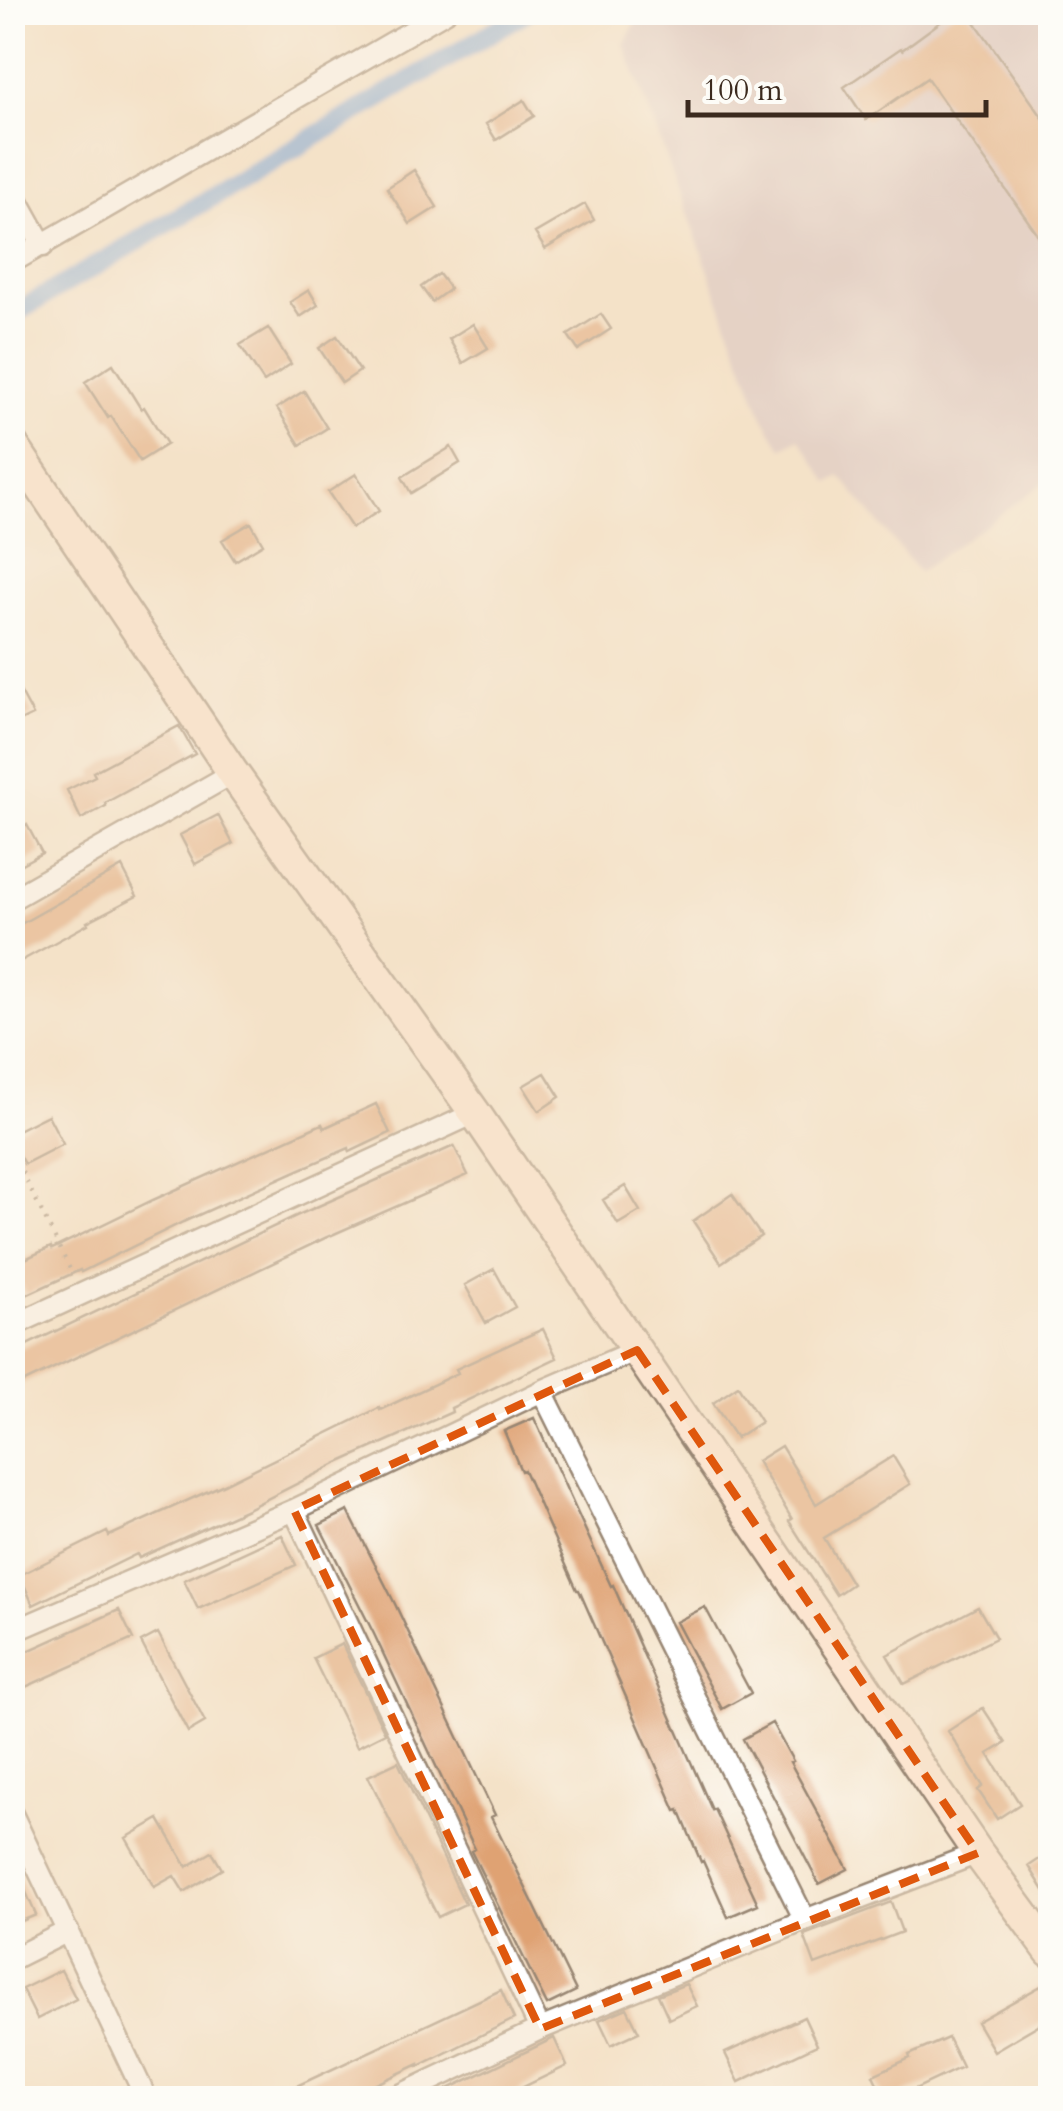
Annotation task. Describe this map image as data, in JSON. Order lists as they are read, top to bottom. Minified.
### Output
{"scale_bar":"100 m"}
